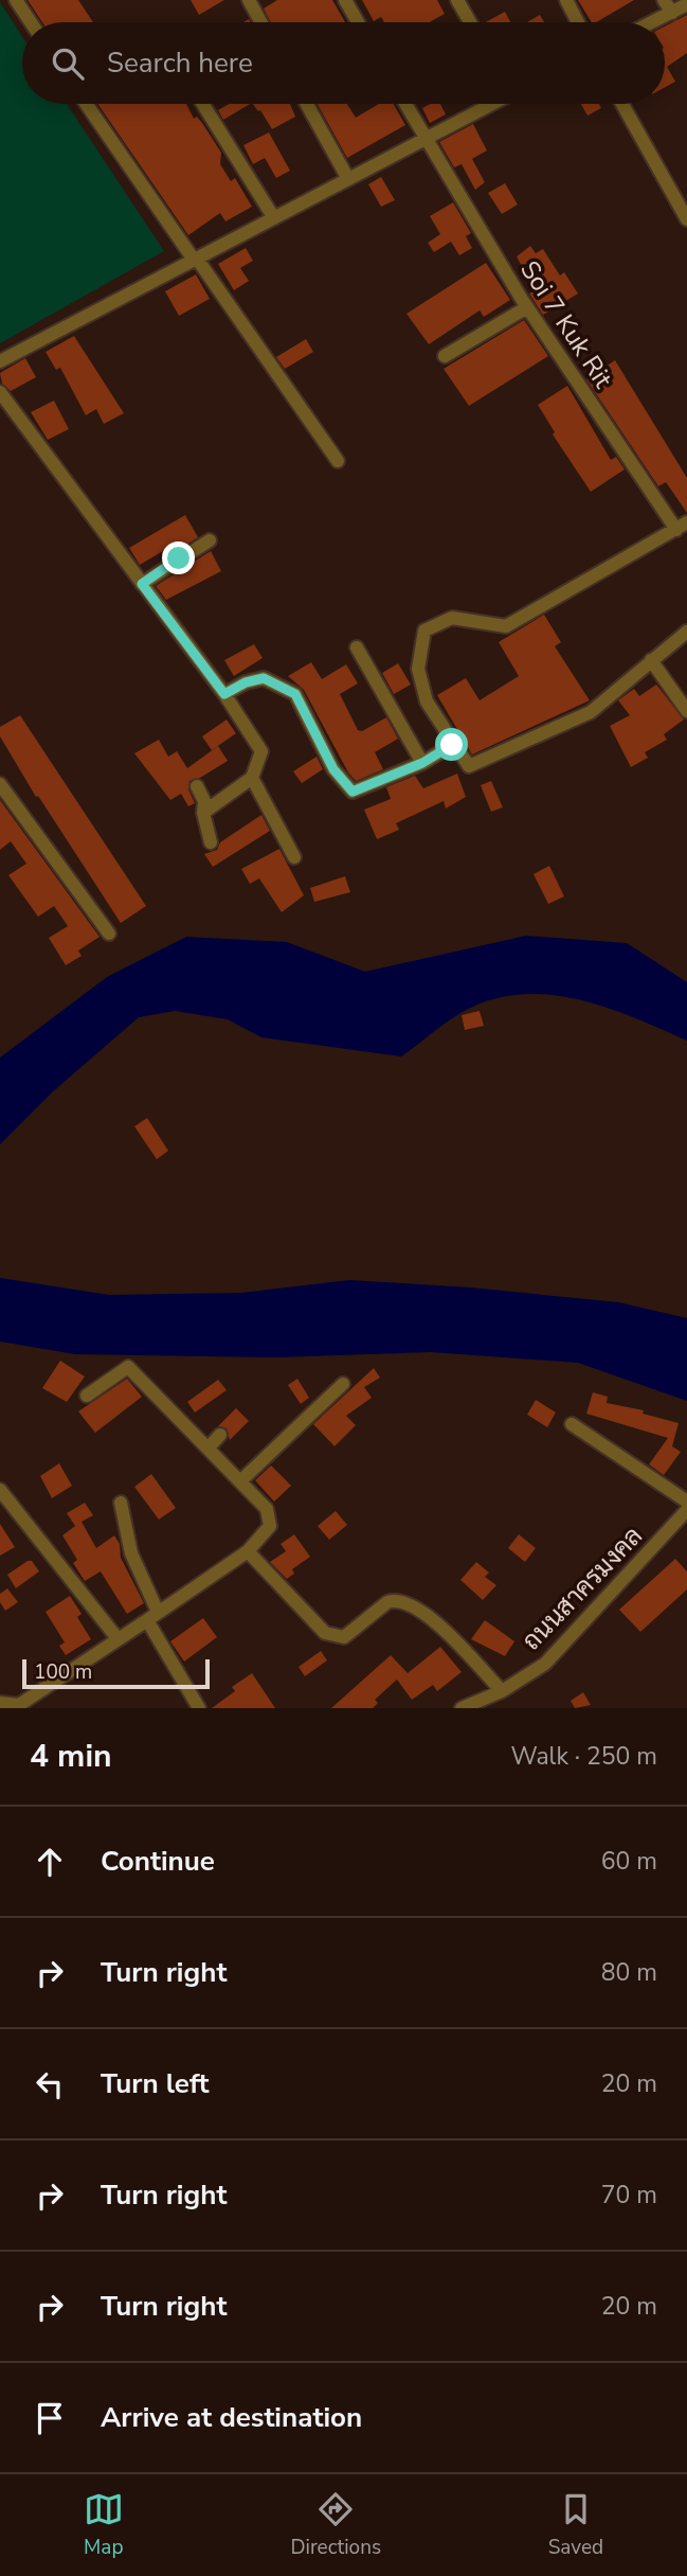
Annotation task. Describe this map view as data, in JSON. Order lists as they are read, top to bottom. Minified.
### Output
{"streets":{"street":["Soi 7 Kuk Rit","ถนนสาครมงคล"]},"scale_bar":"100 m","page":{"search":"Search here","scale":"100 m","heading":["4 min","Walk · 250 m"],"list":[["Continue","60 m"],["Turn right","80 m"],["Turn left","20 m"],["Turn right","70 m"],["Turn right","20 m"],"Arrive at destination"],"nav":["Map","Directions","Saved"]}}
